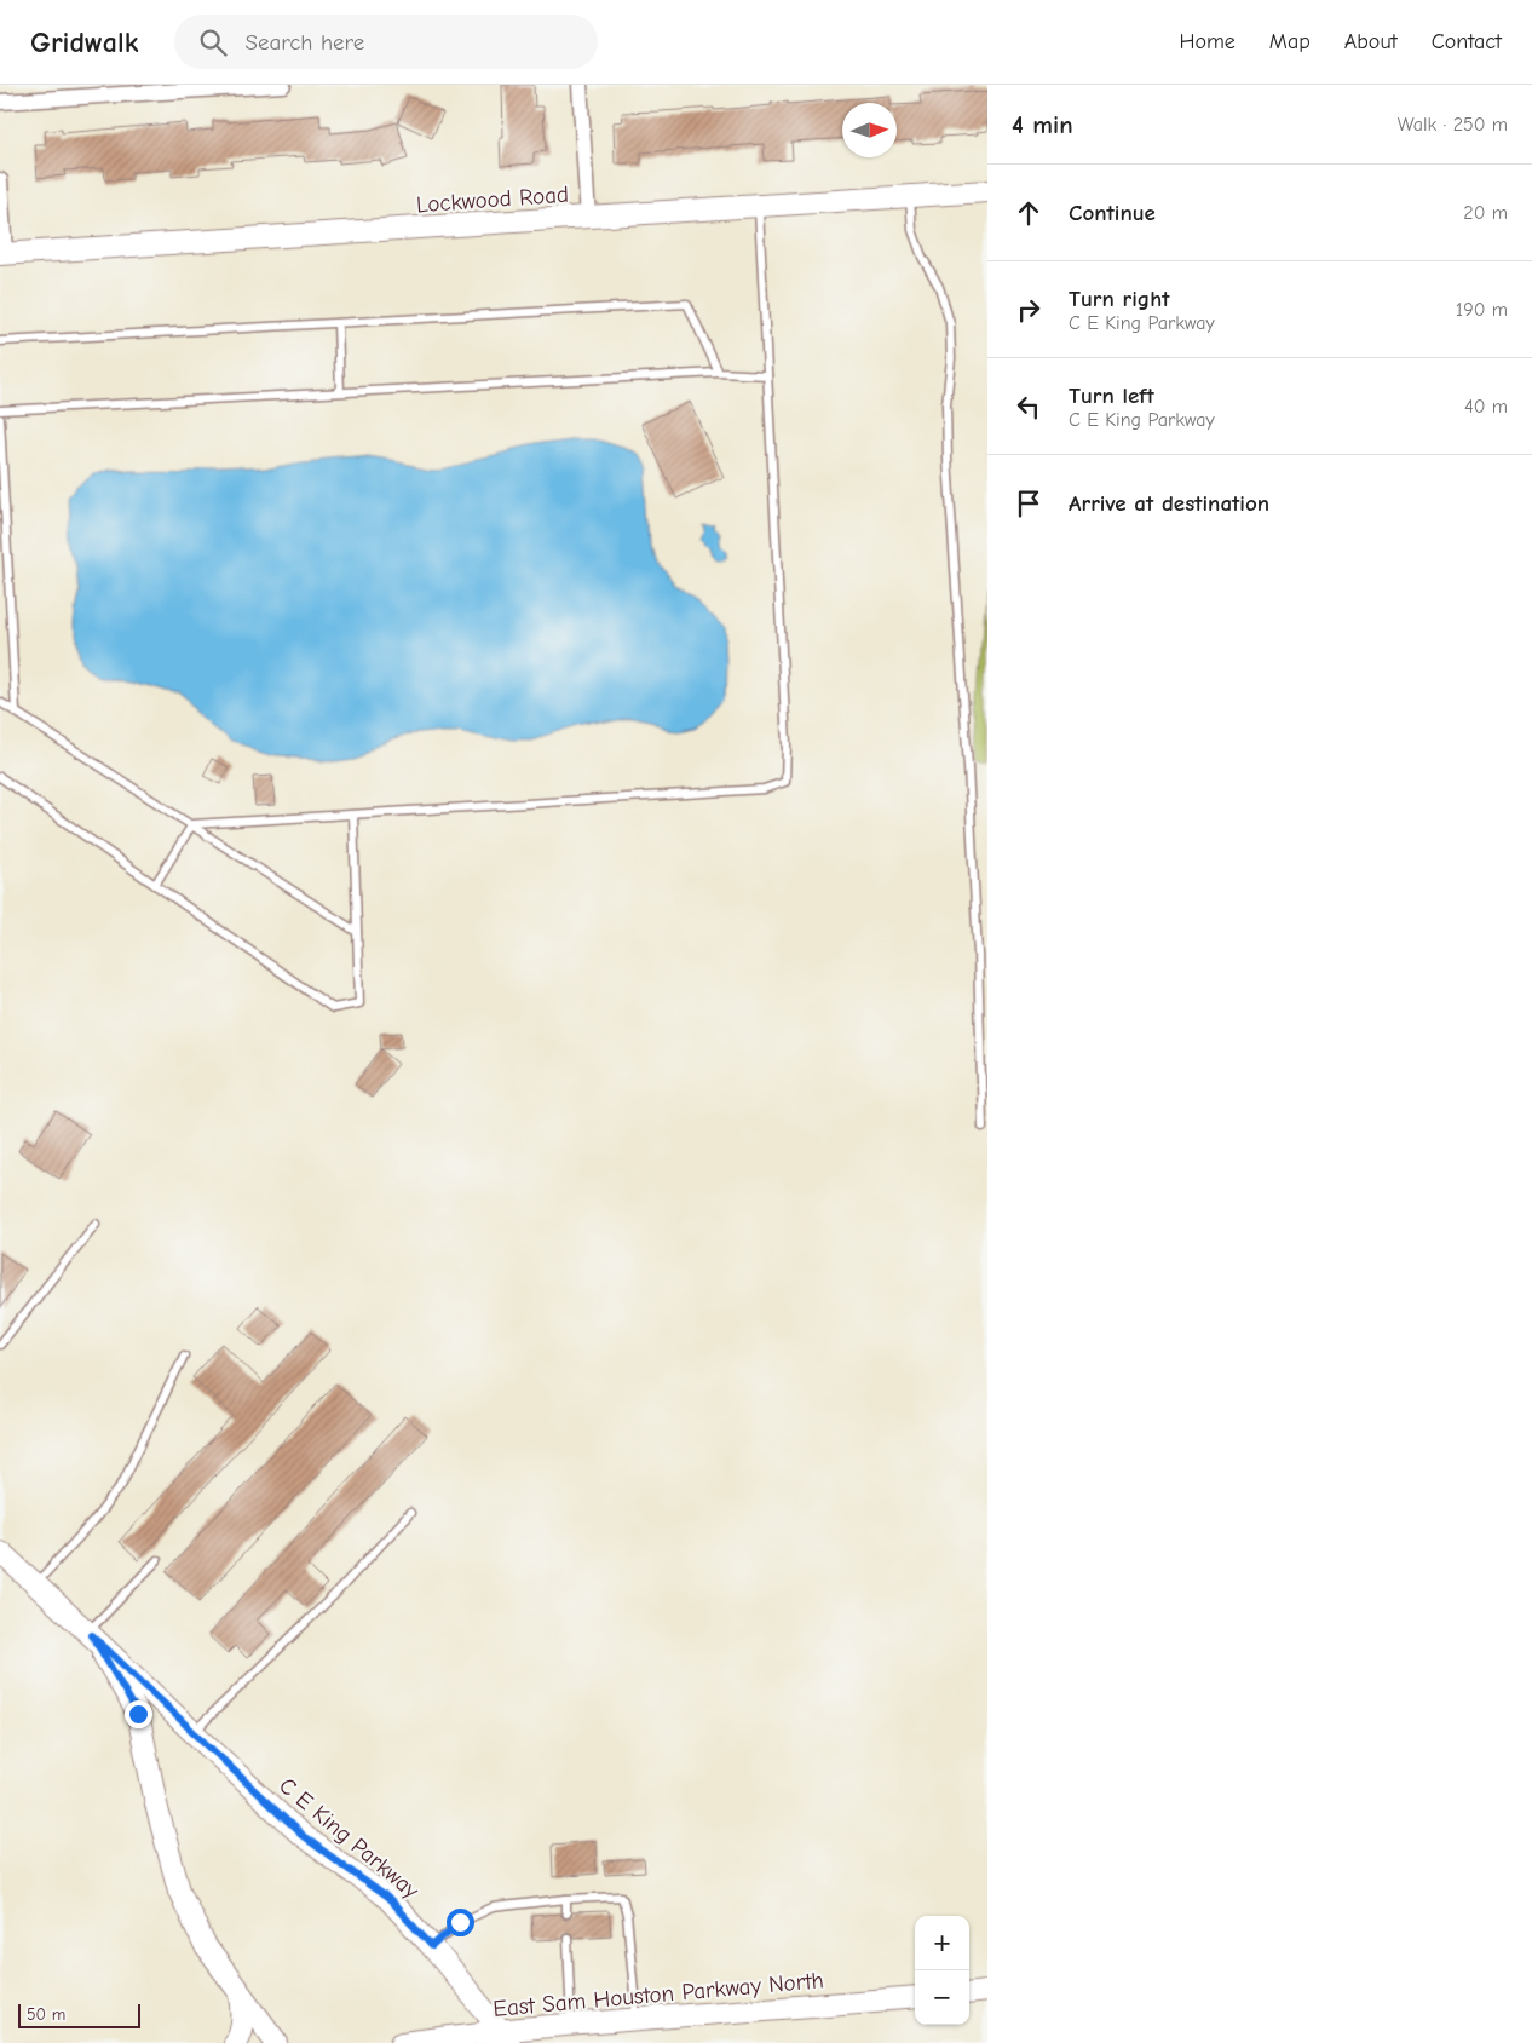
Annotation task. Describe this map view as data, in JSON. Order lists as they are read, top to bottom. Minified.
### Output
{"streets":{"main road":["Lockwood Road","C E King Parkway","East Sam Houston Parkway North"]},"crossings":[["C E King Parkway","East Sam Houston Parkway North"]],"scale_bar":"50 m","north":"right","page":{"header":"Gridwalk","search":"Search here","nav":["Home","Map","About","Contact"],"heading":["4 min","Walk · 250 m"],"list":[["Continue","20 m"],["Turn right","C E King Parkway","190 m"],["Turn left","C E King Parkway","40 m"],"Arrive at destination"],"map_buttons":["+","−"],"scale":"50 m"}}
